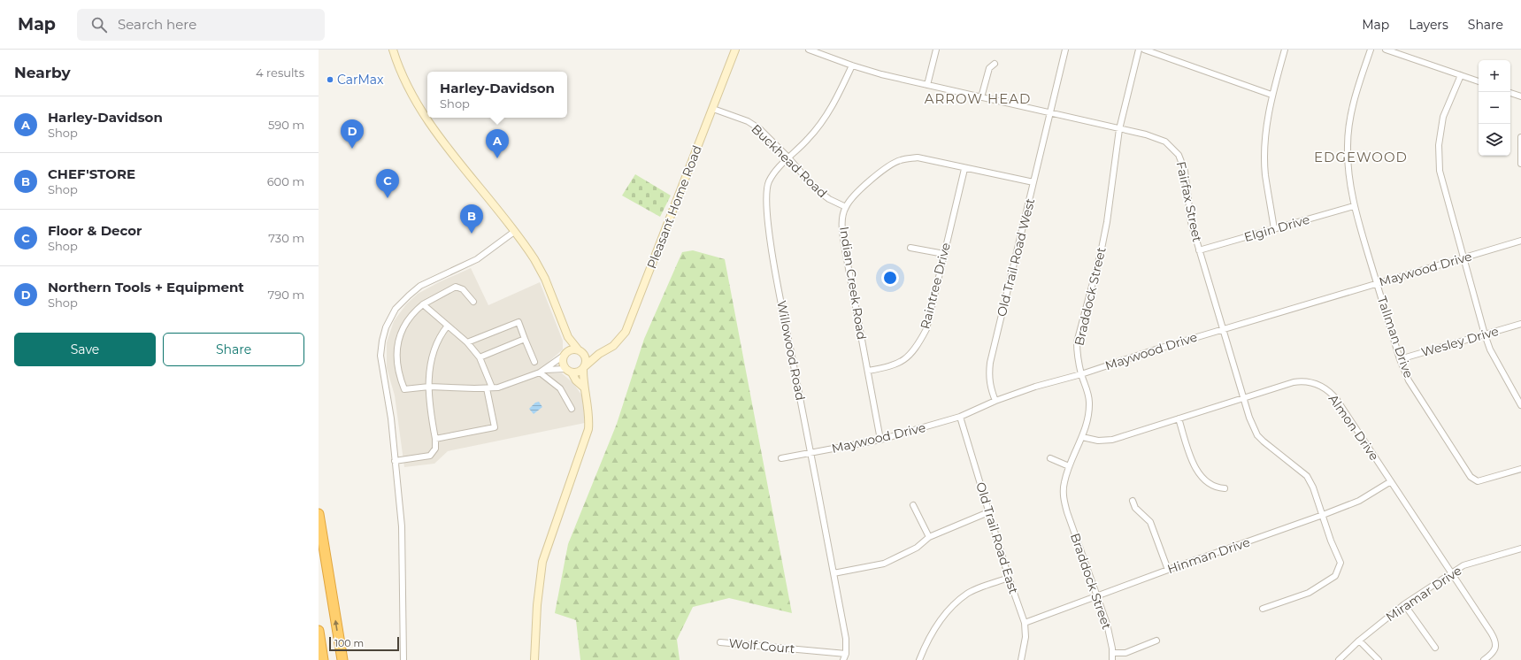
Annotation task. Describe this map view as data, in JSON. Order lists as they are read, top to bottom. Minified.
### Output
{"streets":{"main road":["Pleasant Home Road"],"street":["Buckhead Road","Fairfax Street","Elgin Drive","Old Trail Road West","Maywood Drive","Indian Creek Road","Raintree Drive","Braddock Street","Tallman Drive","Wesley Drive","Willowood Road","Almon Drive","Old Trail Road East","Hinman Drive","Miramar Drive","Wolf Court"]},"crossings":[["Buckhead Road","Pleasant Home Road"],["Buckhead Road","Indian Creek Road"],["Buckhead Road","Willowood Road"],["Fairfax Street","Elgin Drive"],["Fairfax Street","Old Trail Road West"],["Fairfax Street","Maywood Drive"],["Fairfax Street","Braddock Street"],["Fairfax Street","Willowood Road"],["Fairfax Street","Almon Drive"],["Fairfax Street","Hinman Drive"],["Elgin Drive","Tallman Drive"],["Old Trail Road West","Maywood Drive"],["Maywood Drive","Indian Creek Road"],["Maywood Drive","Braddock Street"],["Maywood Drive","Tallman Drive"],["Maywood Drive","Willowood Road"],["Maywood Drive","Old Trail Road East"],["Indian Creek Road","Raintree Drive"],["Braddock Street","Almon Drive"],["Braddock Street","Hinman Drive"],["Tallman Drive","Wesley Drive"],["Willowood Road","Wolf Court"],["Almon Drive","Hinman Drive"],["Almon Drive","Miramar Drive"],["Old Trail Road East","Hinman Drive"]],"districts":["ARROW HEAD","EDGEWOOD"],"places":["CarMax"],"scale_bar":"100 m","page":{"header":"Map","search":"Search here","nav":["Map","Layers","Share"],"heading":["Nearby","4 results"],"map_buttons":["+","−"],"popup":["Harley-Davidson","Shop"],"list":[{"mark":"A","name":"Harley-Davidson","note":"Shop","value":"590 m"},{"mark":"B","name":"CHEF'STORE","note":"Shop","value":"600 m"},{"mark":"C","name":"Floor & Decor","note":"Shop","value":"730 m"},{"mark":"D","name":"Northern Tools + Equipment","note":"Shop","value":"790 m"}],"pins":["D","A","C","B"],"buttons":["Save","Share"],"scale":"100 m"}}
